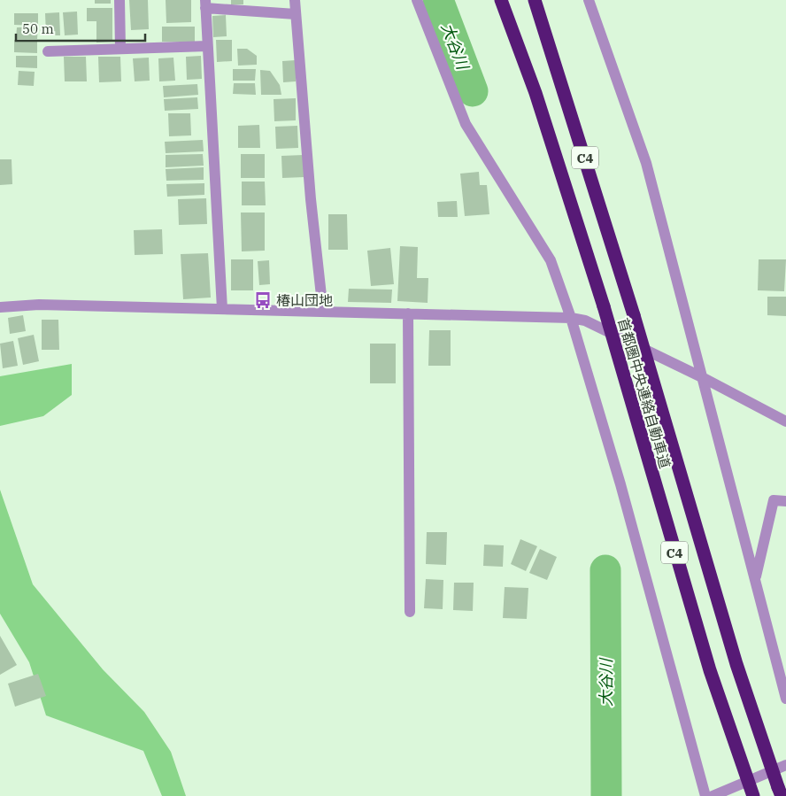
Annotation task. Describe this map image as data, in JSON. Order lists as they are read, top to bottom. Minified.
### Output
{"streets":{"highway":["C4","首都圏中央連絡自動車道"]},"water":["大谷川"],"places":{"bus stop":["椿山団地"]},"scale_bar":"50 m"}
